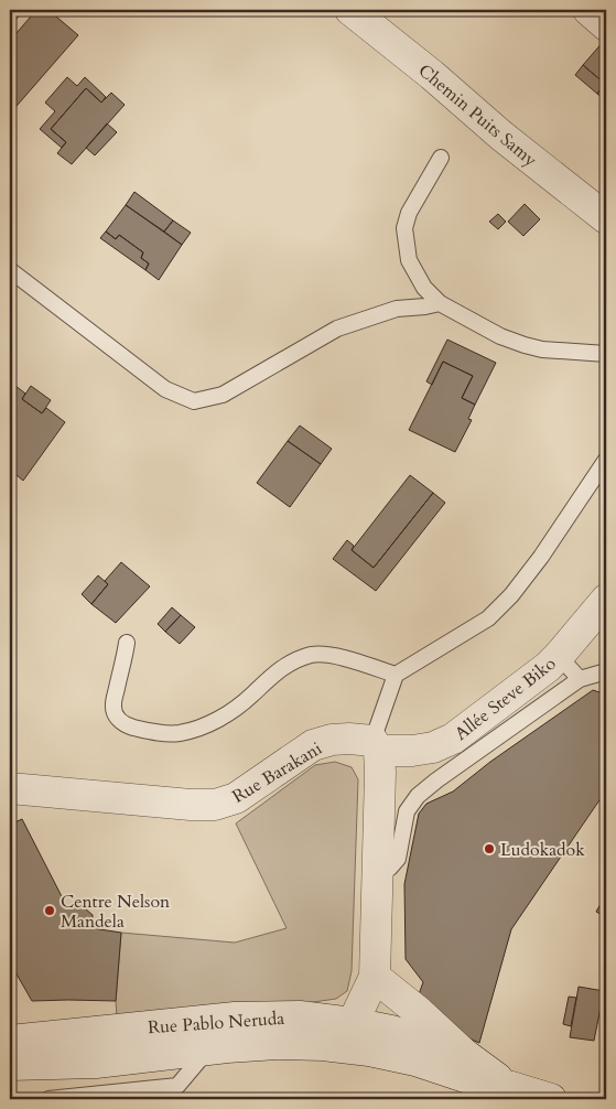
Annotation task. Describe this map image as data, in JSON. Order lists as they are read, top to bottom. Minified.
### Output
{"streets":{"street":["Chemin Puits Samy","Allée Steve Biko","Rue Barakani","Rue Pablo Neruda"]},"crossings":[["Allée Steve Biko","Rue Barakani"]],"places":["Ludokadok","Centre Nelson Mandela"]}
